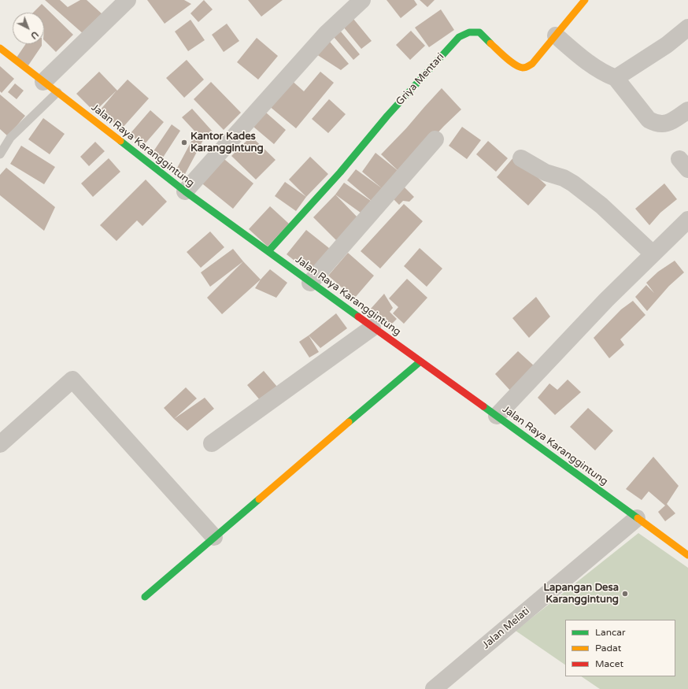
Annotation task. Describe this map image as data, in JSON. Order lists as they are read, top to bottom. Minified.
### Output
{"streets":{"street":["Griya Mentari","Jalan Raya Karanggintung","Jalan Melati"]},"crossings":[["Griya Mentari","Jalan Raya Karanggintung"],["Jalan Raya Karanggintung","Jalan Melati"]],"places":["Kantor Kades Karanggintung","Lapangan Desa Karanggintung"],"legend":["Lancar","Padat","Macet"],"north":"bottom right"}
